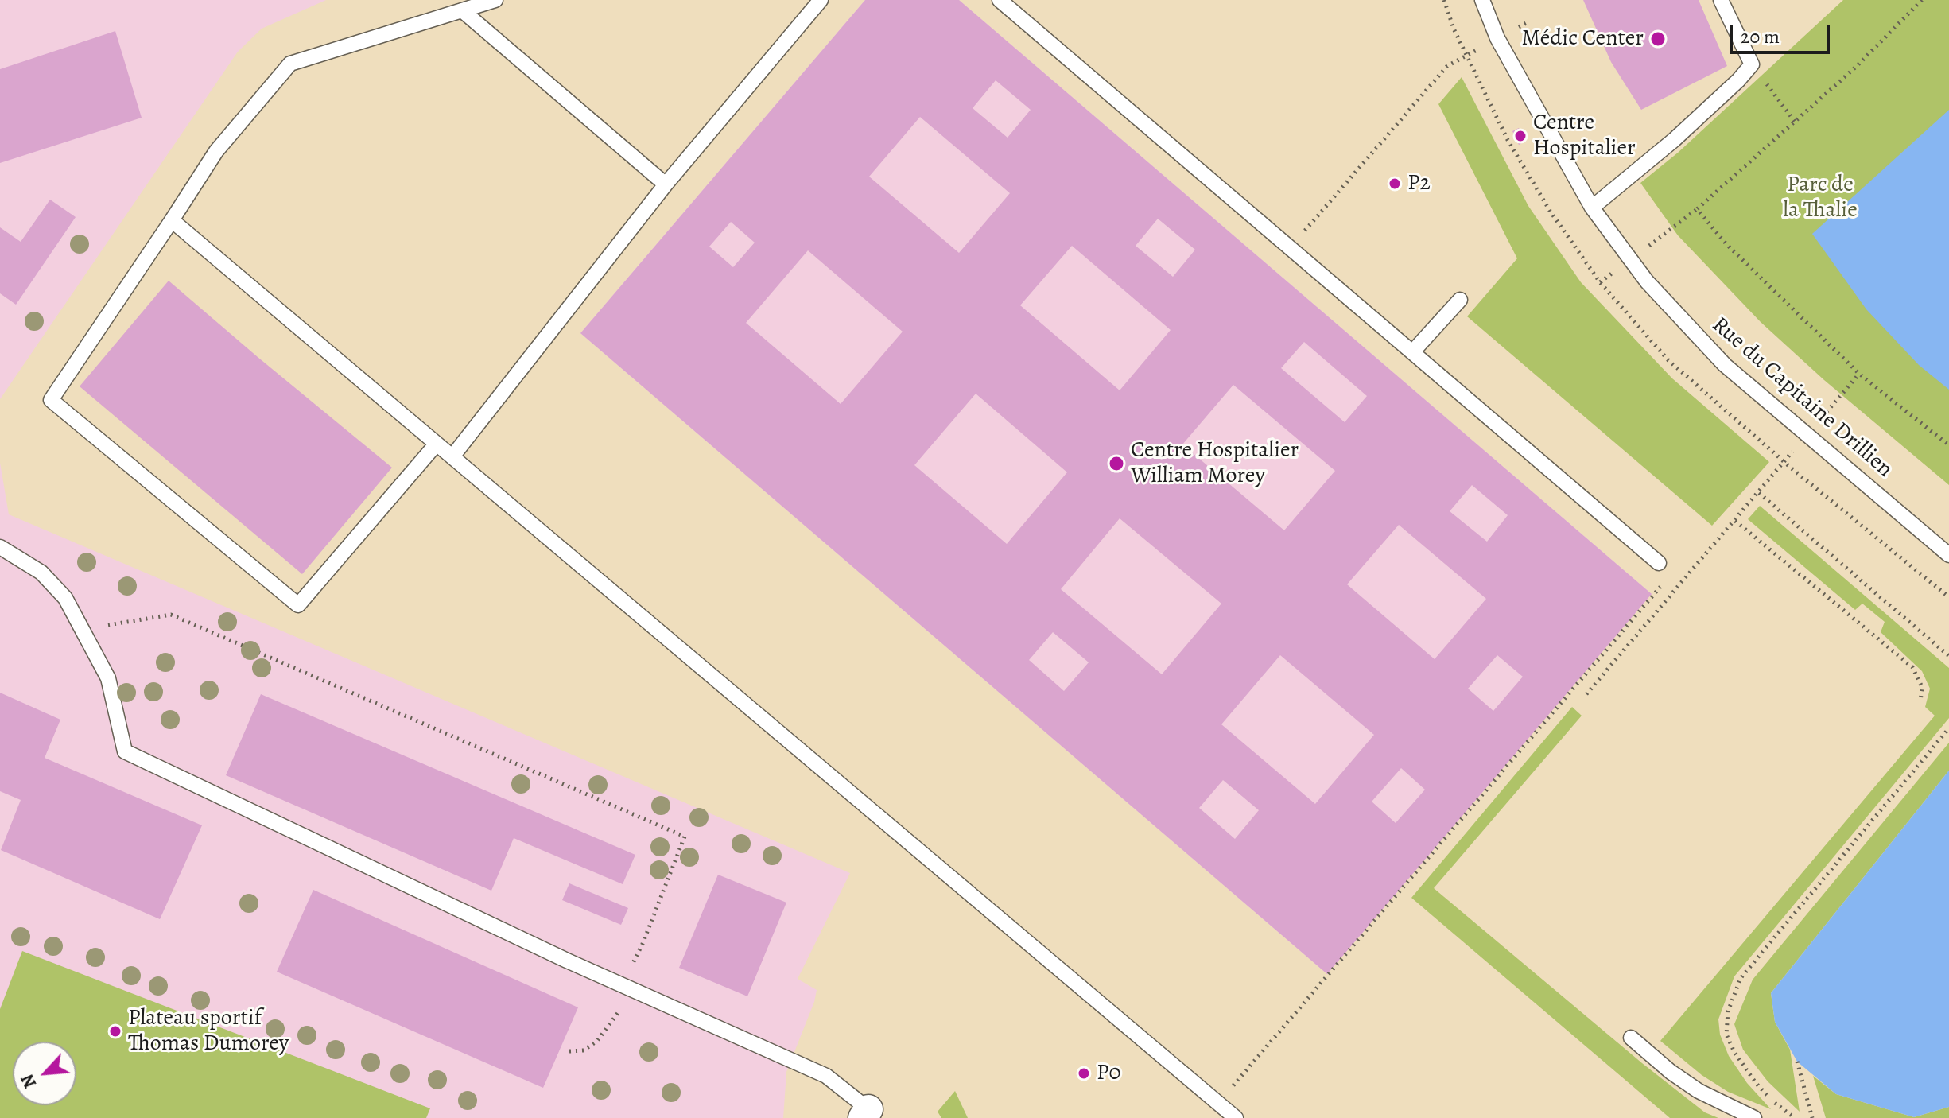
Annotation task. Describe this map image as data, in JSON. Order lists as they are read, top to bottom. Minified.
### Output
{"streets":{"lane":["Rue du Capitaine Drillien"]},"parks":["Parc de la Thalie"],"places":["Médic Center","Centre Hospitalier","P2","Centre Hospitalier William Morey","Plateau sportif Thomas Dumorey","P0"],"scale_bar":"20 m","north":"bottom left"}
